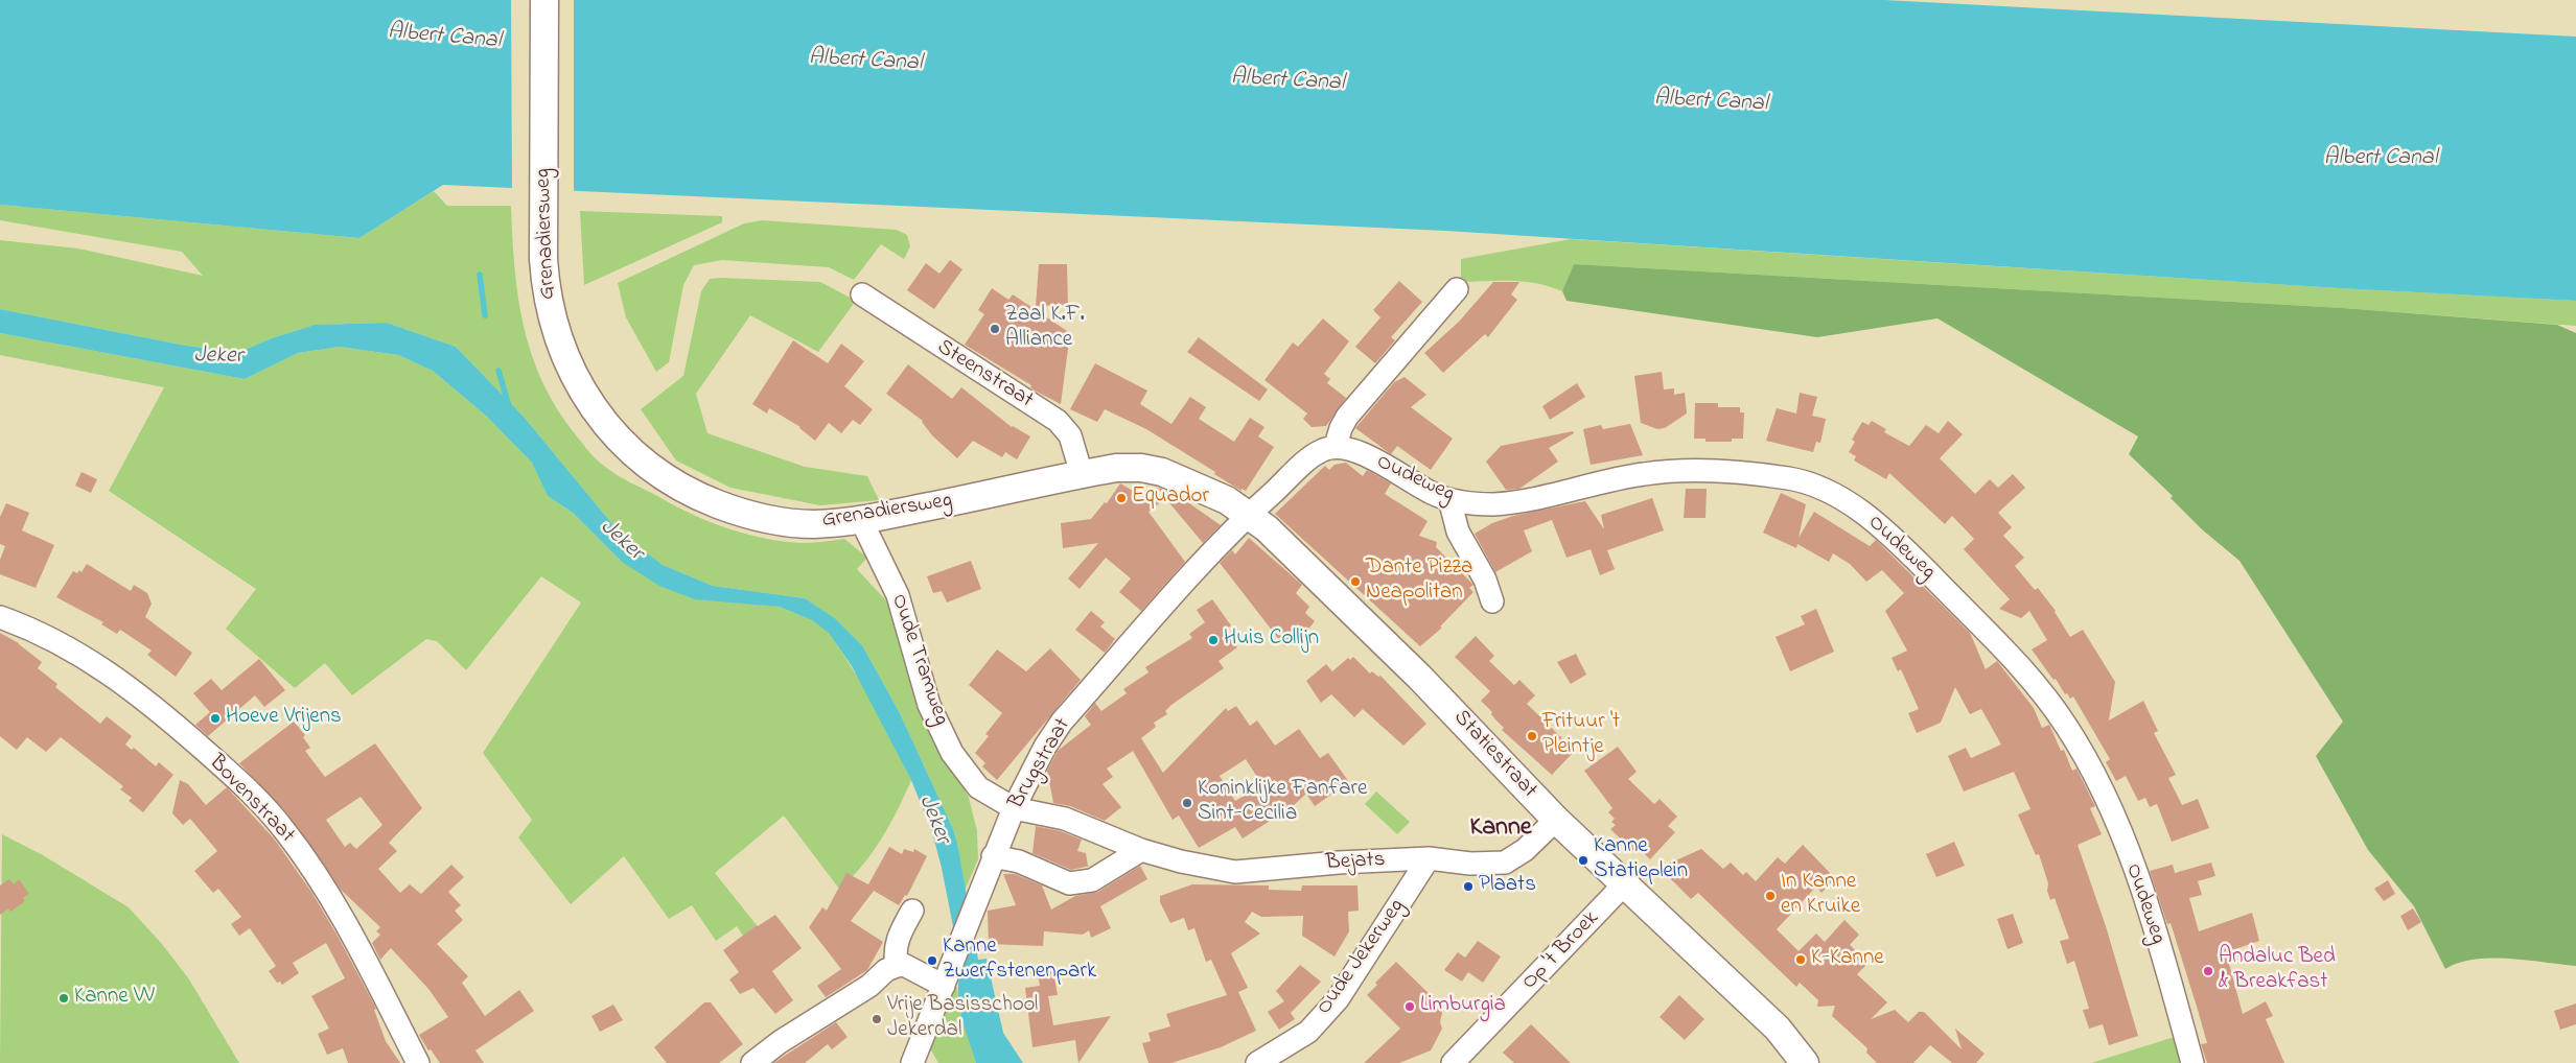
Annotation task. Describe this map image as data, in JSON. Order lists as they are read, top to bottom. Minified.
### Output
{"streets":{"main road":["Grenadiersweg","Statiestraat"],"street":["Steenstraat","Oudeweg","Oude Tramweg","Brugstraat","Bovenstraat","Bejats","Op 't Broek","Oude Jekerweg"]},"crossings":[["Grenadiersweg","Steenstraat"],["Grenadiersweg","Oude Tramweg"],["Grenadiersweg","Statiestraat"],["Grenadiersweg","Brugstraat"],["Oude Tramweg","Brugstraat"],["Oude Tramweg","Bejats"],["Statiestraat","Brugstraat"],["Statiestraat","Bejats"],["Statiestraat","Op 't Broek"],["Brugstraat","Bejats"],["Bejats","Oude Jekerweg"]],"districts":["Kanne"],"water":["Albert Canal","Jeker"],"places":["Zaal K.F. Alliance","Equador","Dante Pizza Neapolitan","Huis Collijn","Hoeve Vrijens","Frituur 't Pleintje","Koninklijke Fanfare Sint-Cecilia","Kanne Statieplein","Plaats","In Kanne en Kruike","K-Kanne","Kanne Zwerfstenenpark","Andaluc Bed & Breakfast","Kanne VV","Limburgia","Vrije Basisschool Jekerdal"]}
